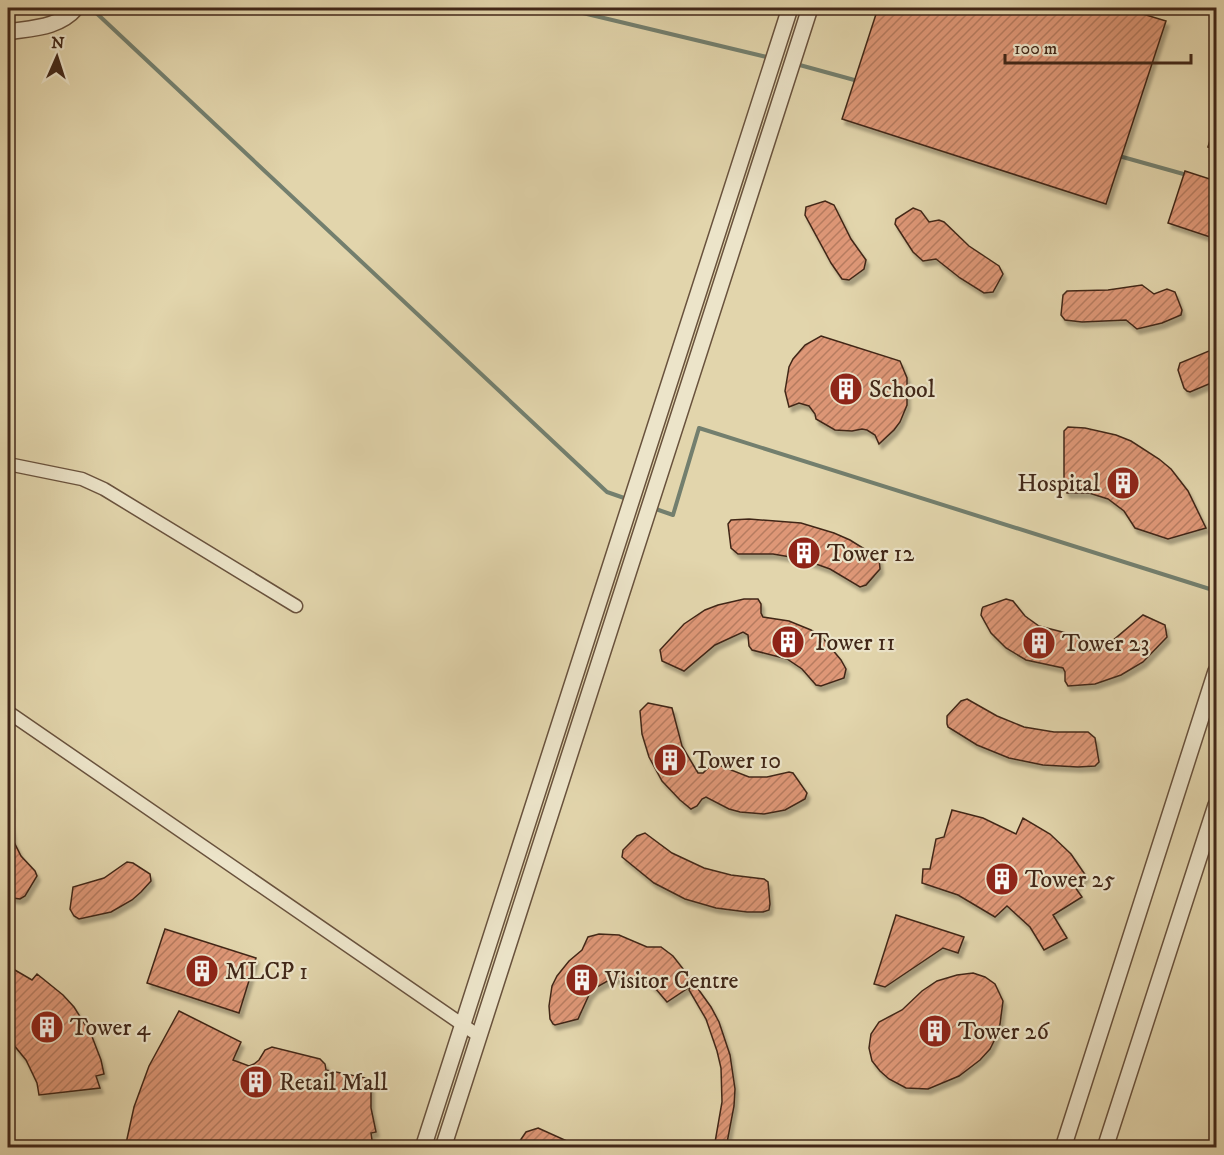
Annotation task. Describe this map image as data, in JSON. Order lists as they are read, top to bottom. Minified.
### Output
{"places":{"building":["School","Hospital","Tower 12","Tower 11","Tower 23","Tower 10","Tower 25","MLCP 1","Visitor Centre","Tower 4","Tower 26","Retail Mall"]},"scale_bar":"100 m","north":"top"}
